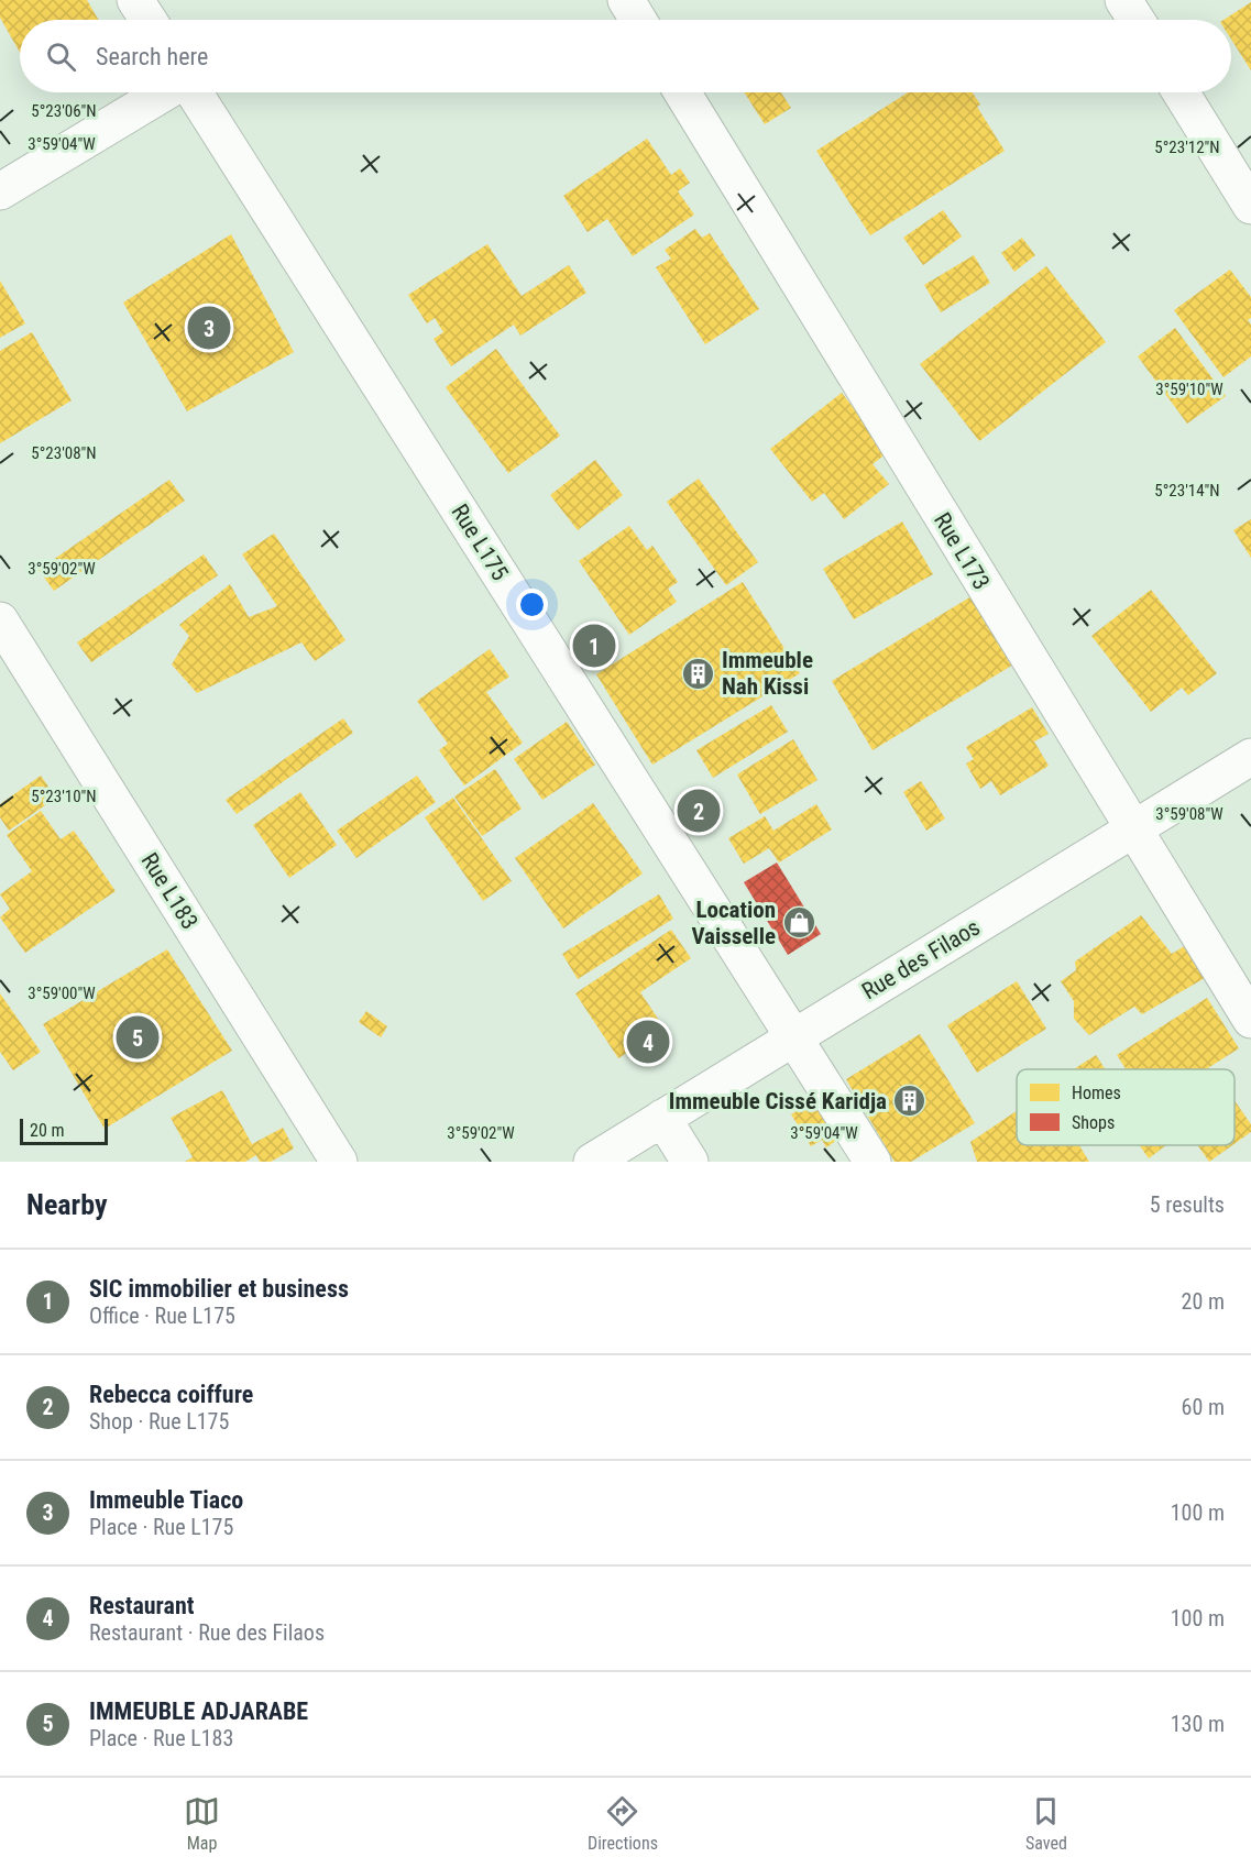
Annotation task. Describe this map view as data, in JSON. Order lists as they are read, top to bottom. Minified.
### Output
{"streets":{"street":["Rue L175","Rue L173","Rue L183","Rue des Filaos"]},"crossings":[["Rue L175","Rue des Filaos"],["Rue L173","Rue des Filaos"]],"places":{"building":["Immeuble Nah Kissi","Immeuble Cissé Karidja"],"shop":["Location Vaisselle"]},"legend":["Homes","Shops"],"scale_bar":"20 m","page":{"search":"Search here","pins":["3","1","2","5","4"],"scale":"20 m","heading":["Nearby","5 results"],"list":[{"mark":"1","name":"SIC immobilier et business","note":"Office · Rue L175","value":"20 m"},{"mark":"2","name":"Rebecca coiffure","note":"Shop · Rue L175","value":"60 m"},{"mark":"3","name":"Immeuble Tiaco","note":"Place · Rue L175","value":"100 m"},{"mark":"4","name":"Restaurant","note":"Restaurant · Rue des Filaos","value":"100 m"},{"mark":"5","name":"IMMEUBLE ADJARABE","note":"Place · Rue L183","value":"130 m"}],"nav":["Map","Directions","Saved"]},"coordinates":["5°23'06\"N","3°59'04\"W","5°23'12\"N","3°59'10\"W","5°23'08\"N","5°23'14\"N","3°59'02\"W","5°23'10\"N","3°59'08\"W","3°59'00\"W"]}
